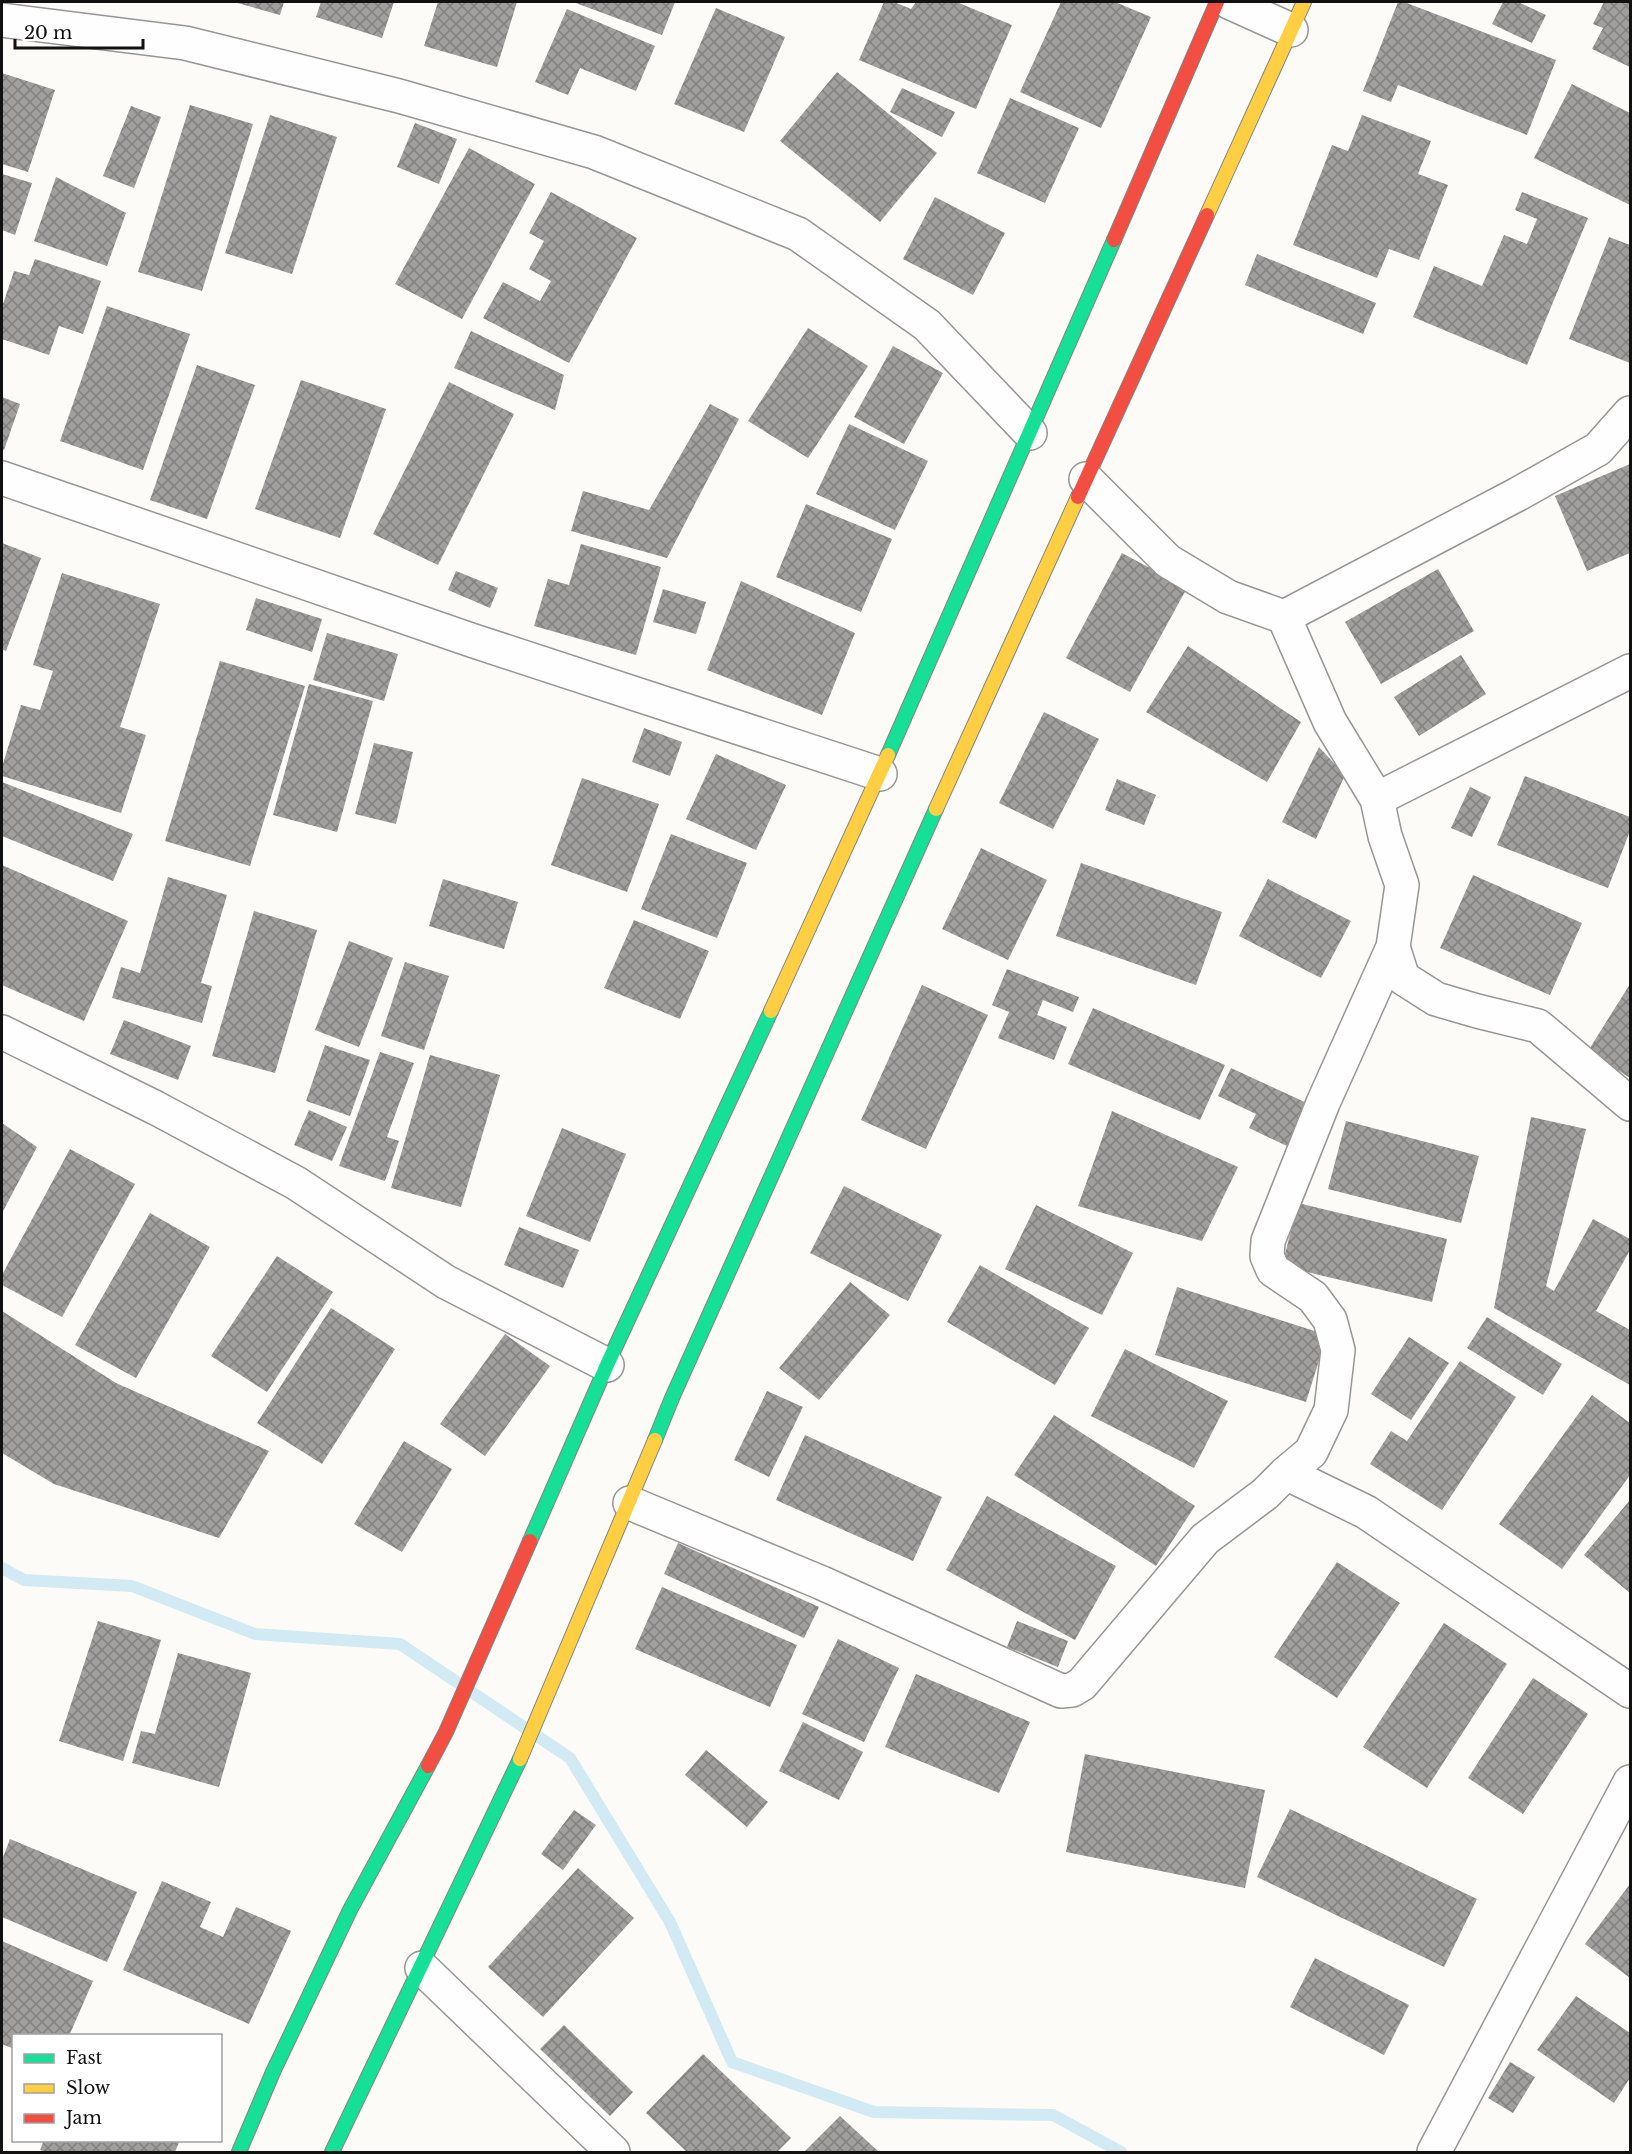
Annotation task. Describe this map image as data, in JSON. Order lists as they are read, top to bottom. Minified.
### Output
{"legend":["Fast","Slow","Jam"],"scale_bar":"20 m"}
